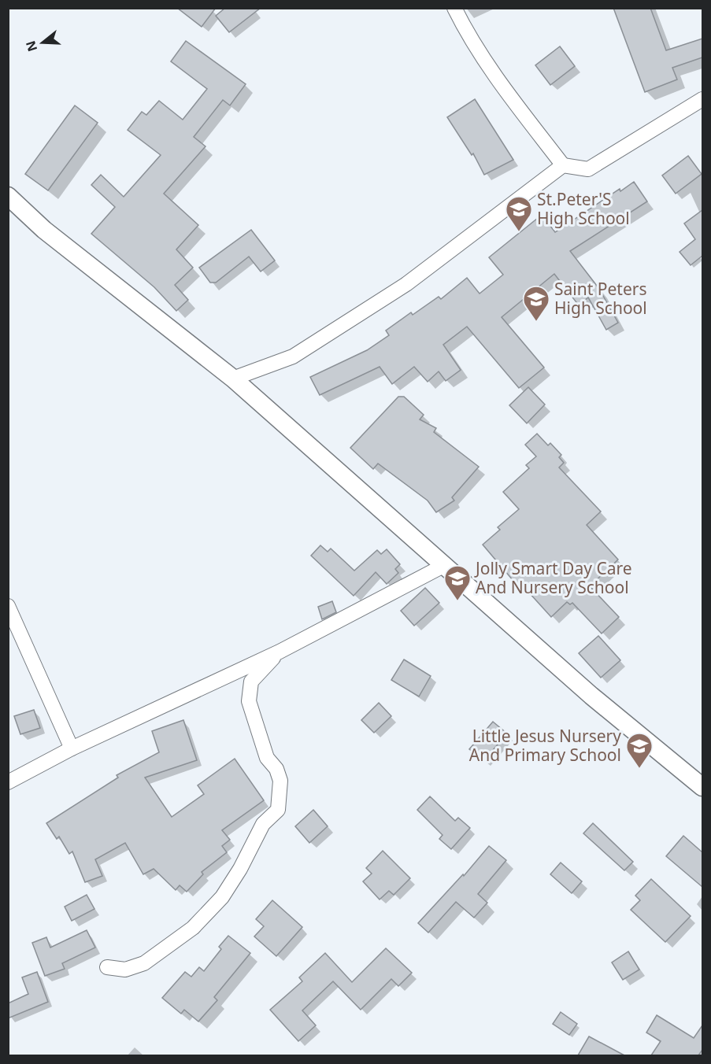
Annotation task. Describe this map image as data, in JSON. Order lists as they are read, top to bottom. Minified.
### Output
{"places":{"school or university":["St.Peter'S High School","Saint Peters High School","Jolly Smart Day Care And Nursery School","Little Jesus Nursery And Primary School"]},"north":"left"}
